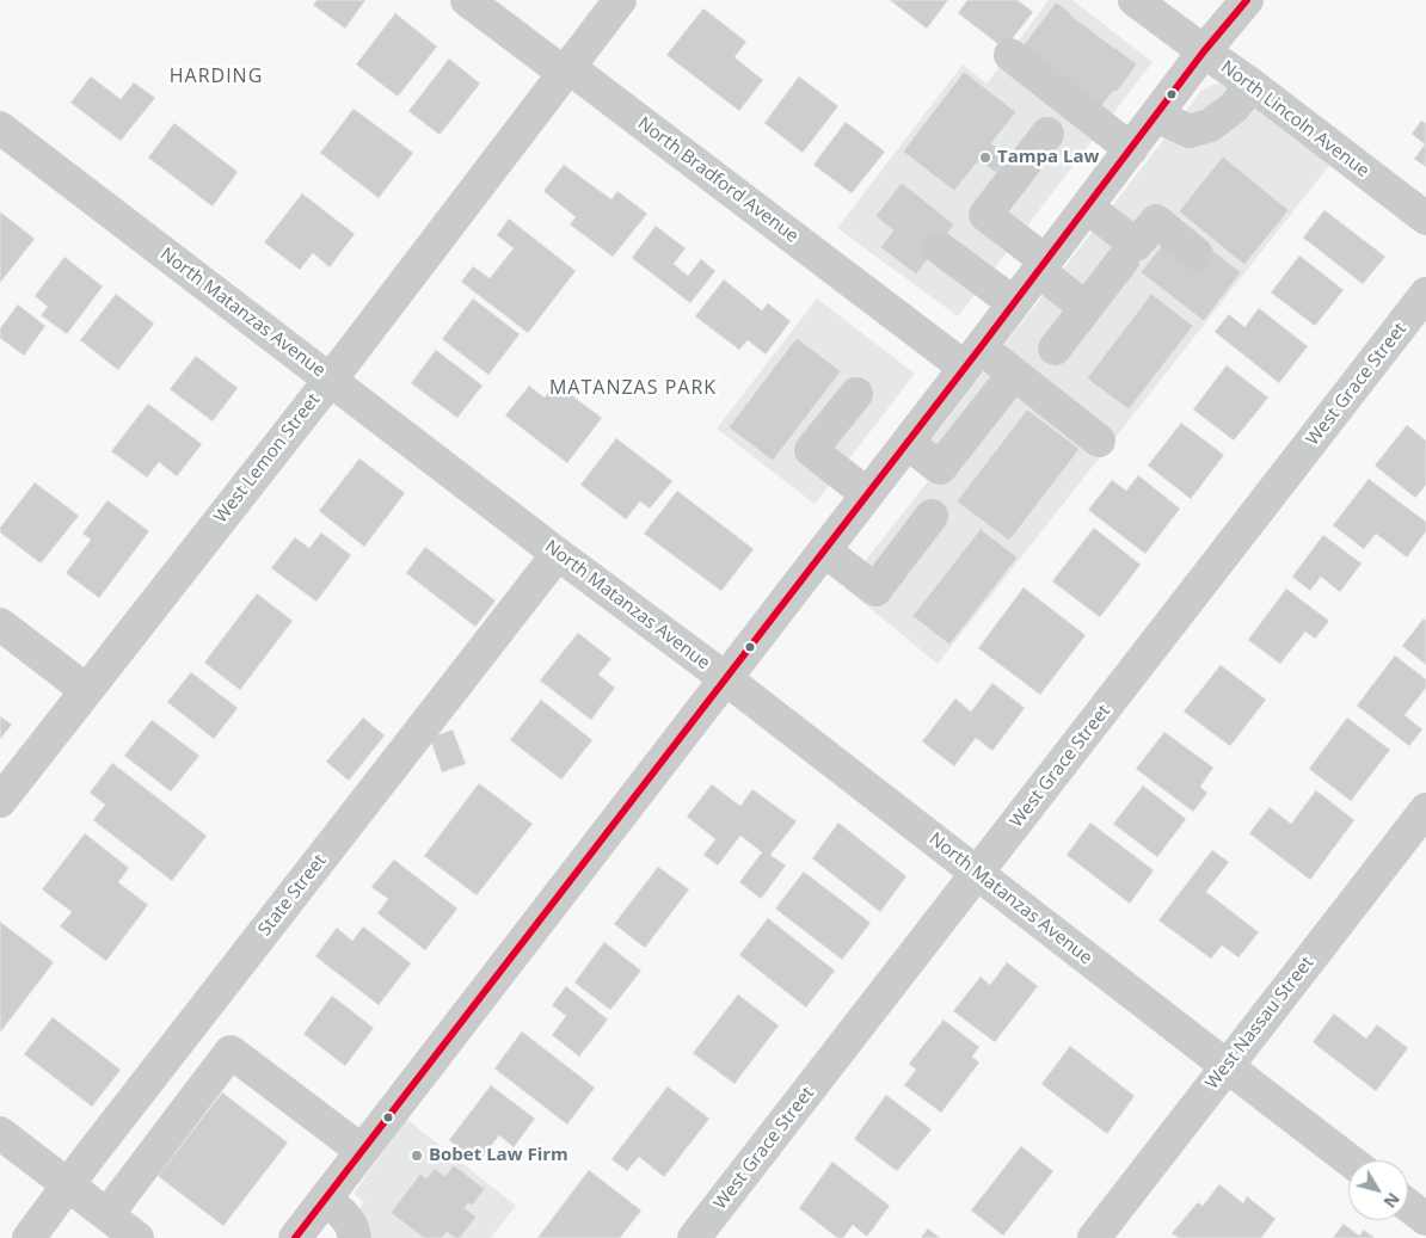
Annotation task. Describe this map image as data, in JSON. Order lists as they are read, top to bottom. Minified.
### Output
{"streets":{"street":["North Lincoln Avenue","North Bradford Avenue","North Matanzas Avenue","West Grace Street","West Lemon Street","State Street","West Nassau Street"]},"crossings":[["North Bradford Avenue","West Lemon Street"],["North Matanzas Avenue","West Grace Street"],["North Matanzas Avenue","West Lemon Street"],["North Matanzas Avenue","State Street"],["North Matanzas Avenue","West Nassau Street"]],"districts":["HARDING","MATANZAS PARK"],"places":["Tampa Law","Bobet Law Firm"],"north":"bottom right"}
